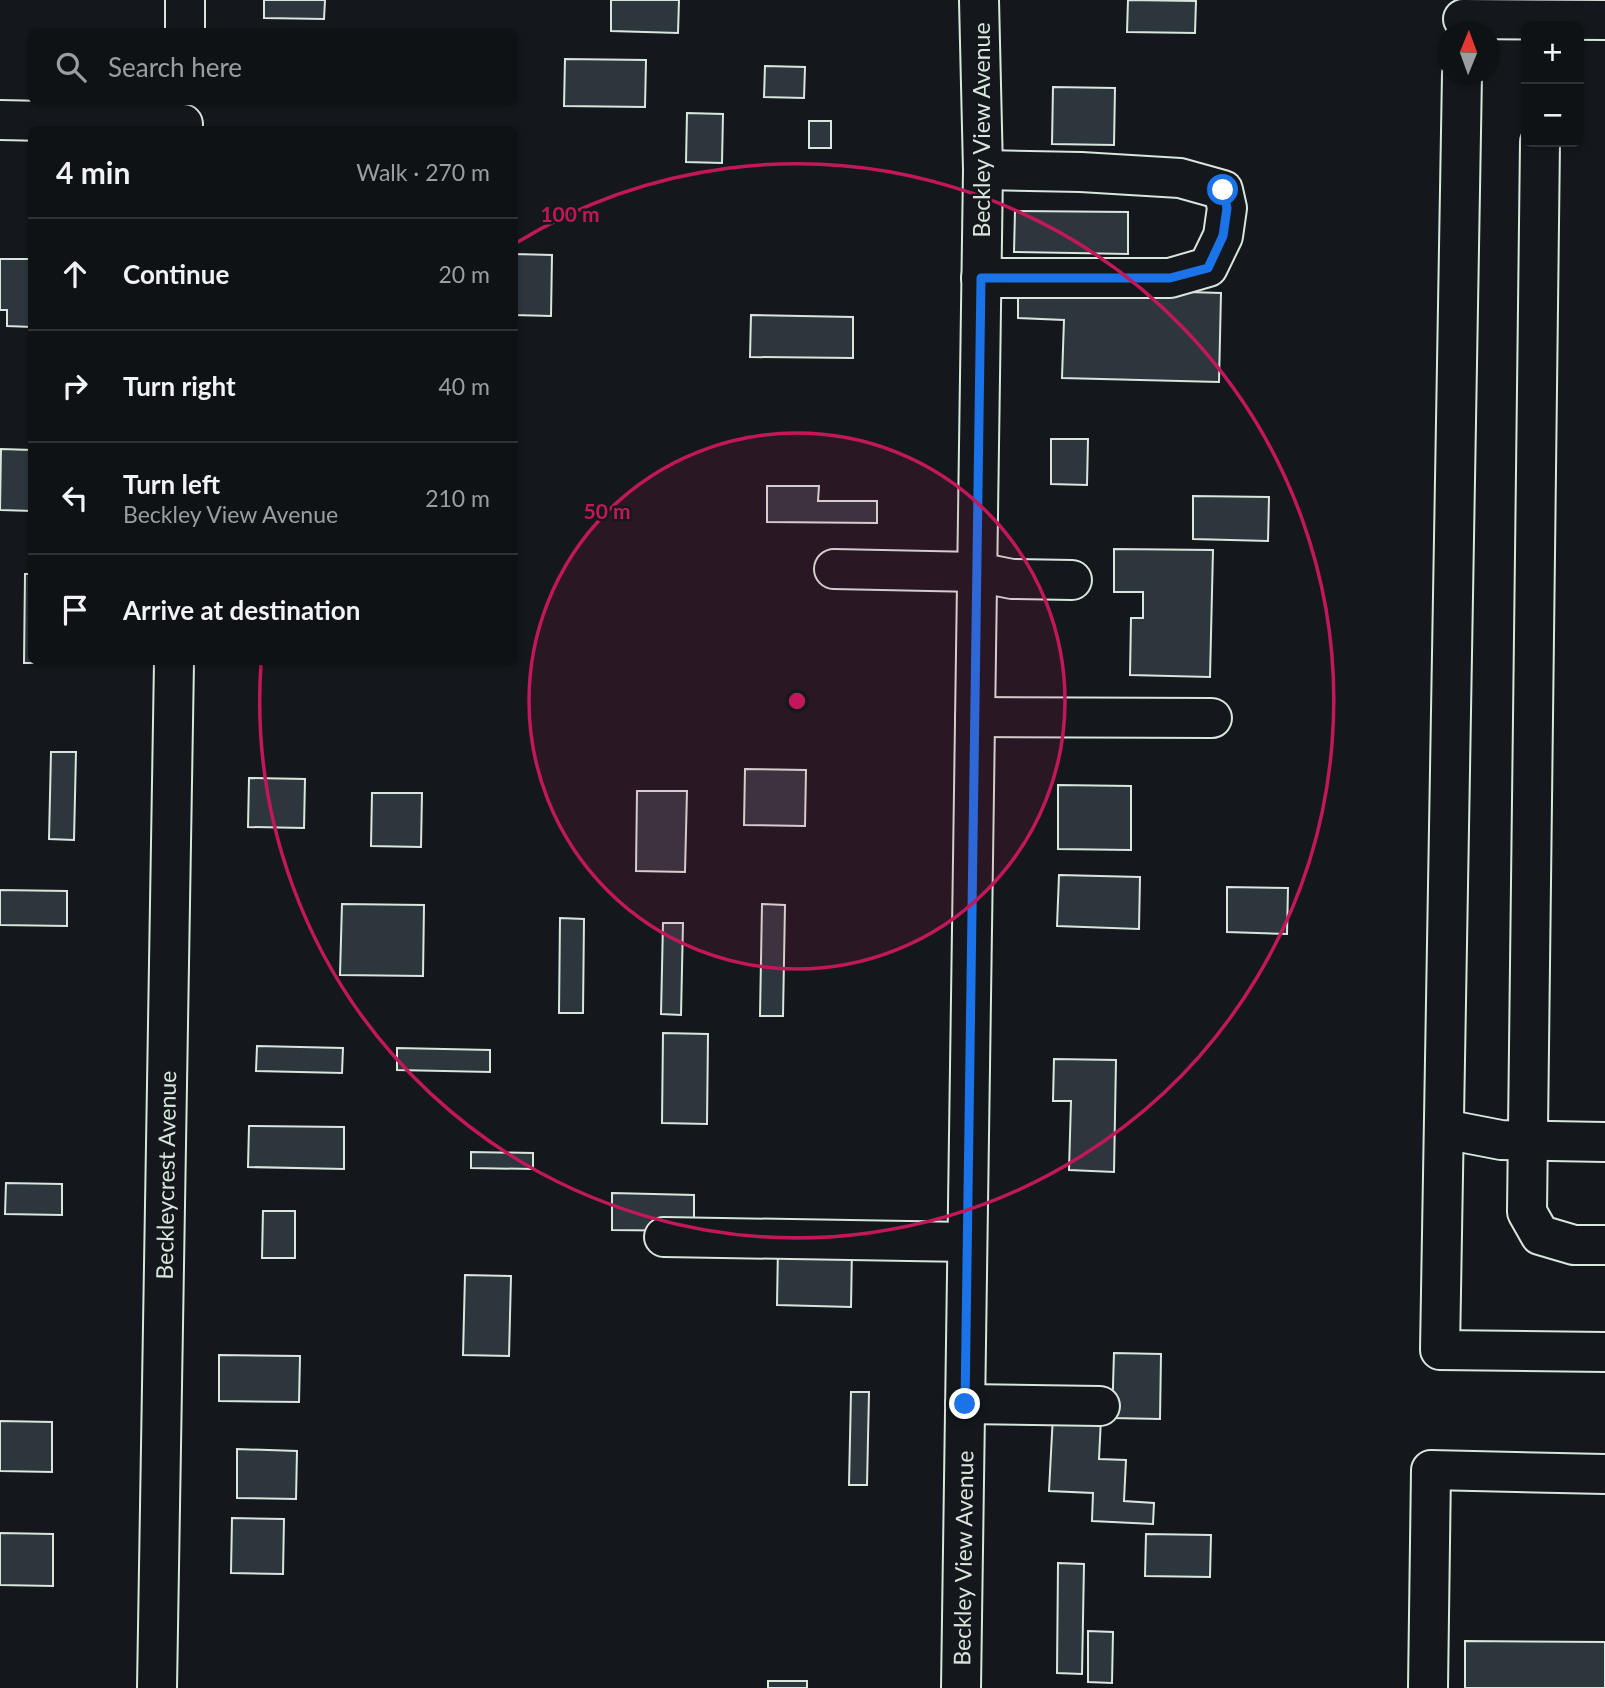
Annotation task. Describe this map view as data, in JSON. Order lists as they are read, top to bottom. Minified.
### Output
{"streets":{"street":["Beckley View Avenue","Beckleycrest Avenue"]},"north":"top","page":{"map_buttons":["+","−"],"search":"Search here","heading":["4 min","Walk · 270 m"],"list":[["Continue","20 m"],["Turn right","40 m"],["Turn left","Beckley View Avenue","210 m"],"Arrive at destination"]},"rings":["100 m","50 m"]}
